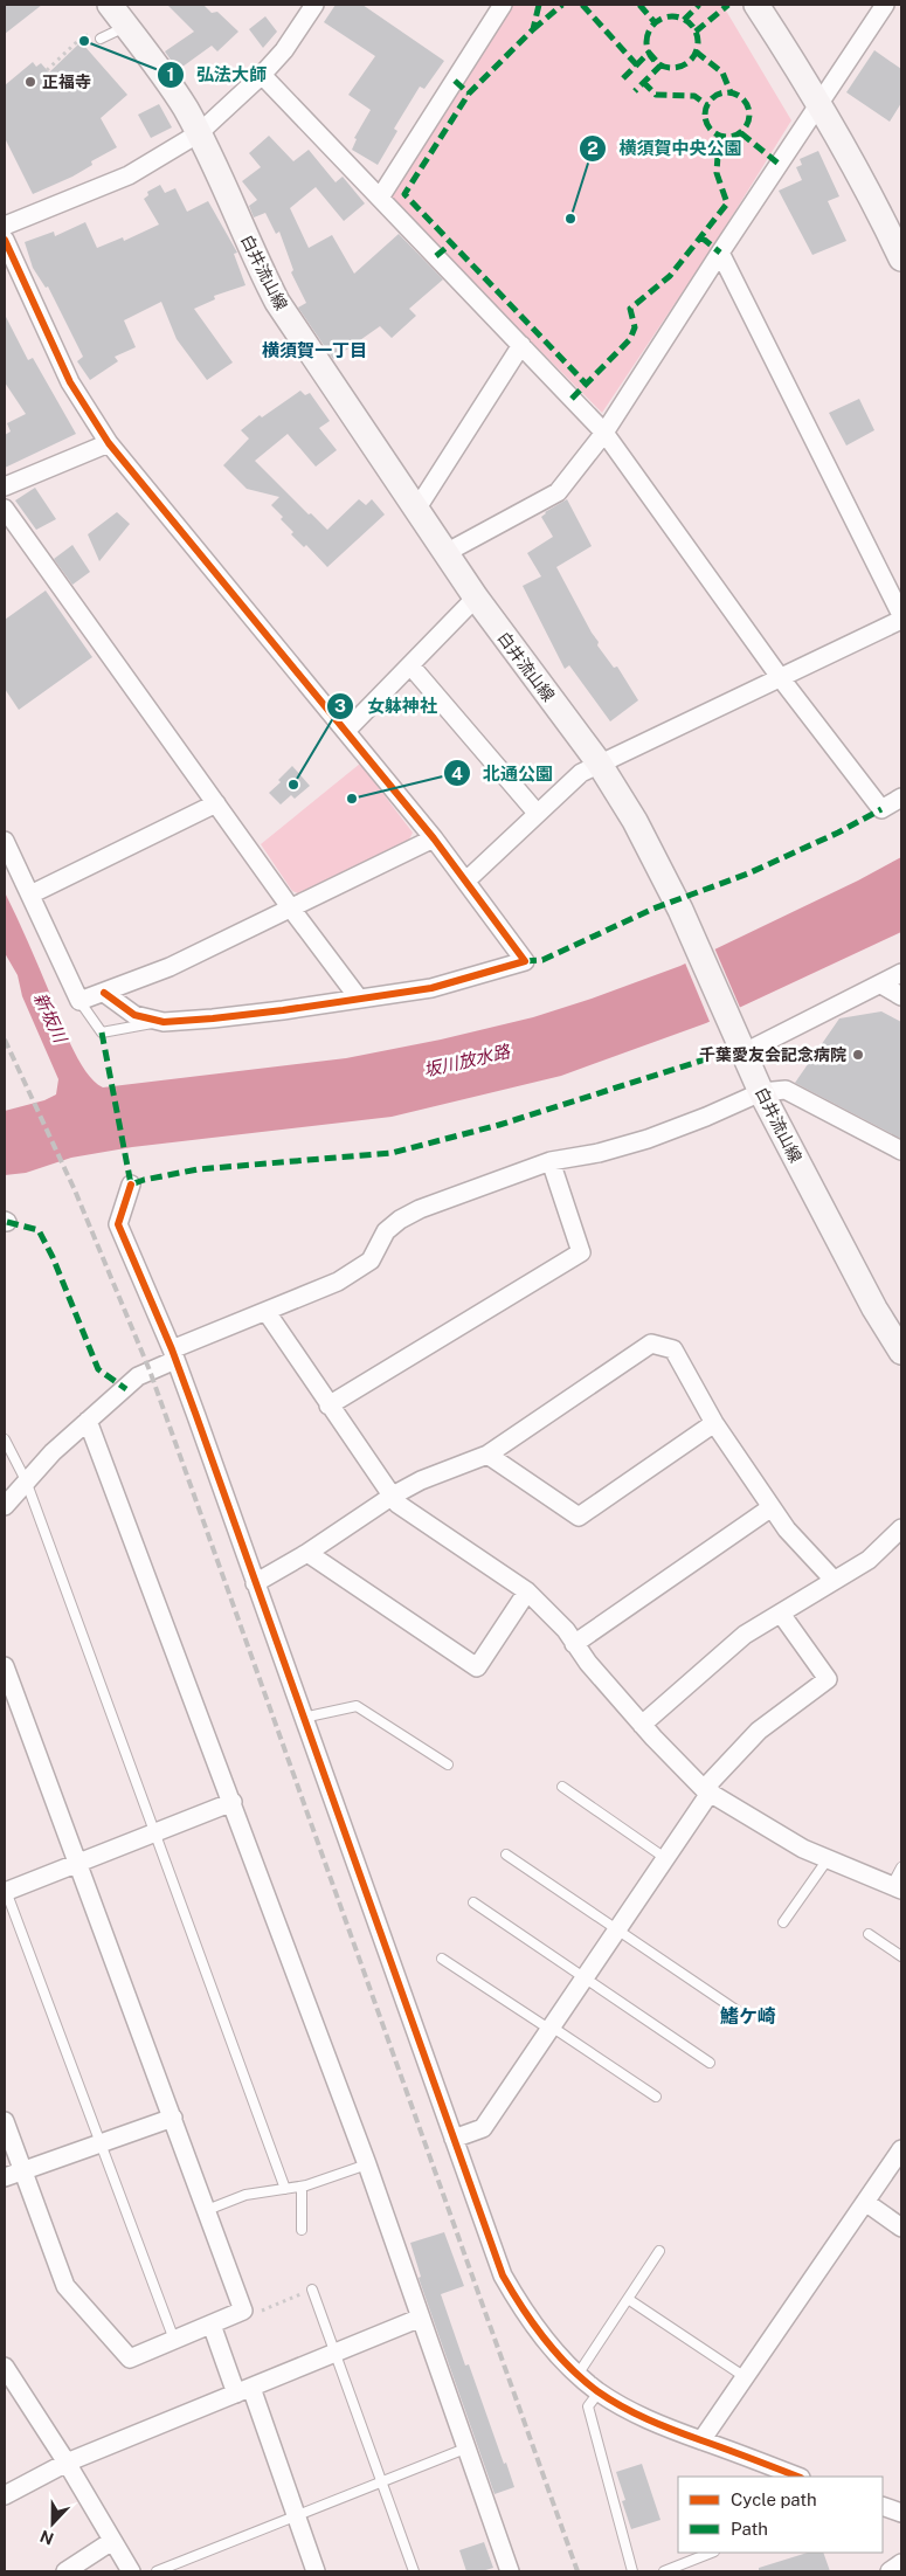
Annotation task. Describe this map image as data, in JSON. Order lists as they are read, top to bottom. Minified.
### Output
{"streets":{"main road":["白井流山線"]},"districts":["横須賀一丁目","鰭ケ崎"],"water":["新坂川","坂川放水路"],"places":["弘法大師","正福寺","横須賀中央公園","女躰神社","北通公園","千葉愛友会記念病院"],"legend":["Cycle path","Path"],"north":"bottom"}
